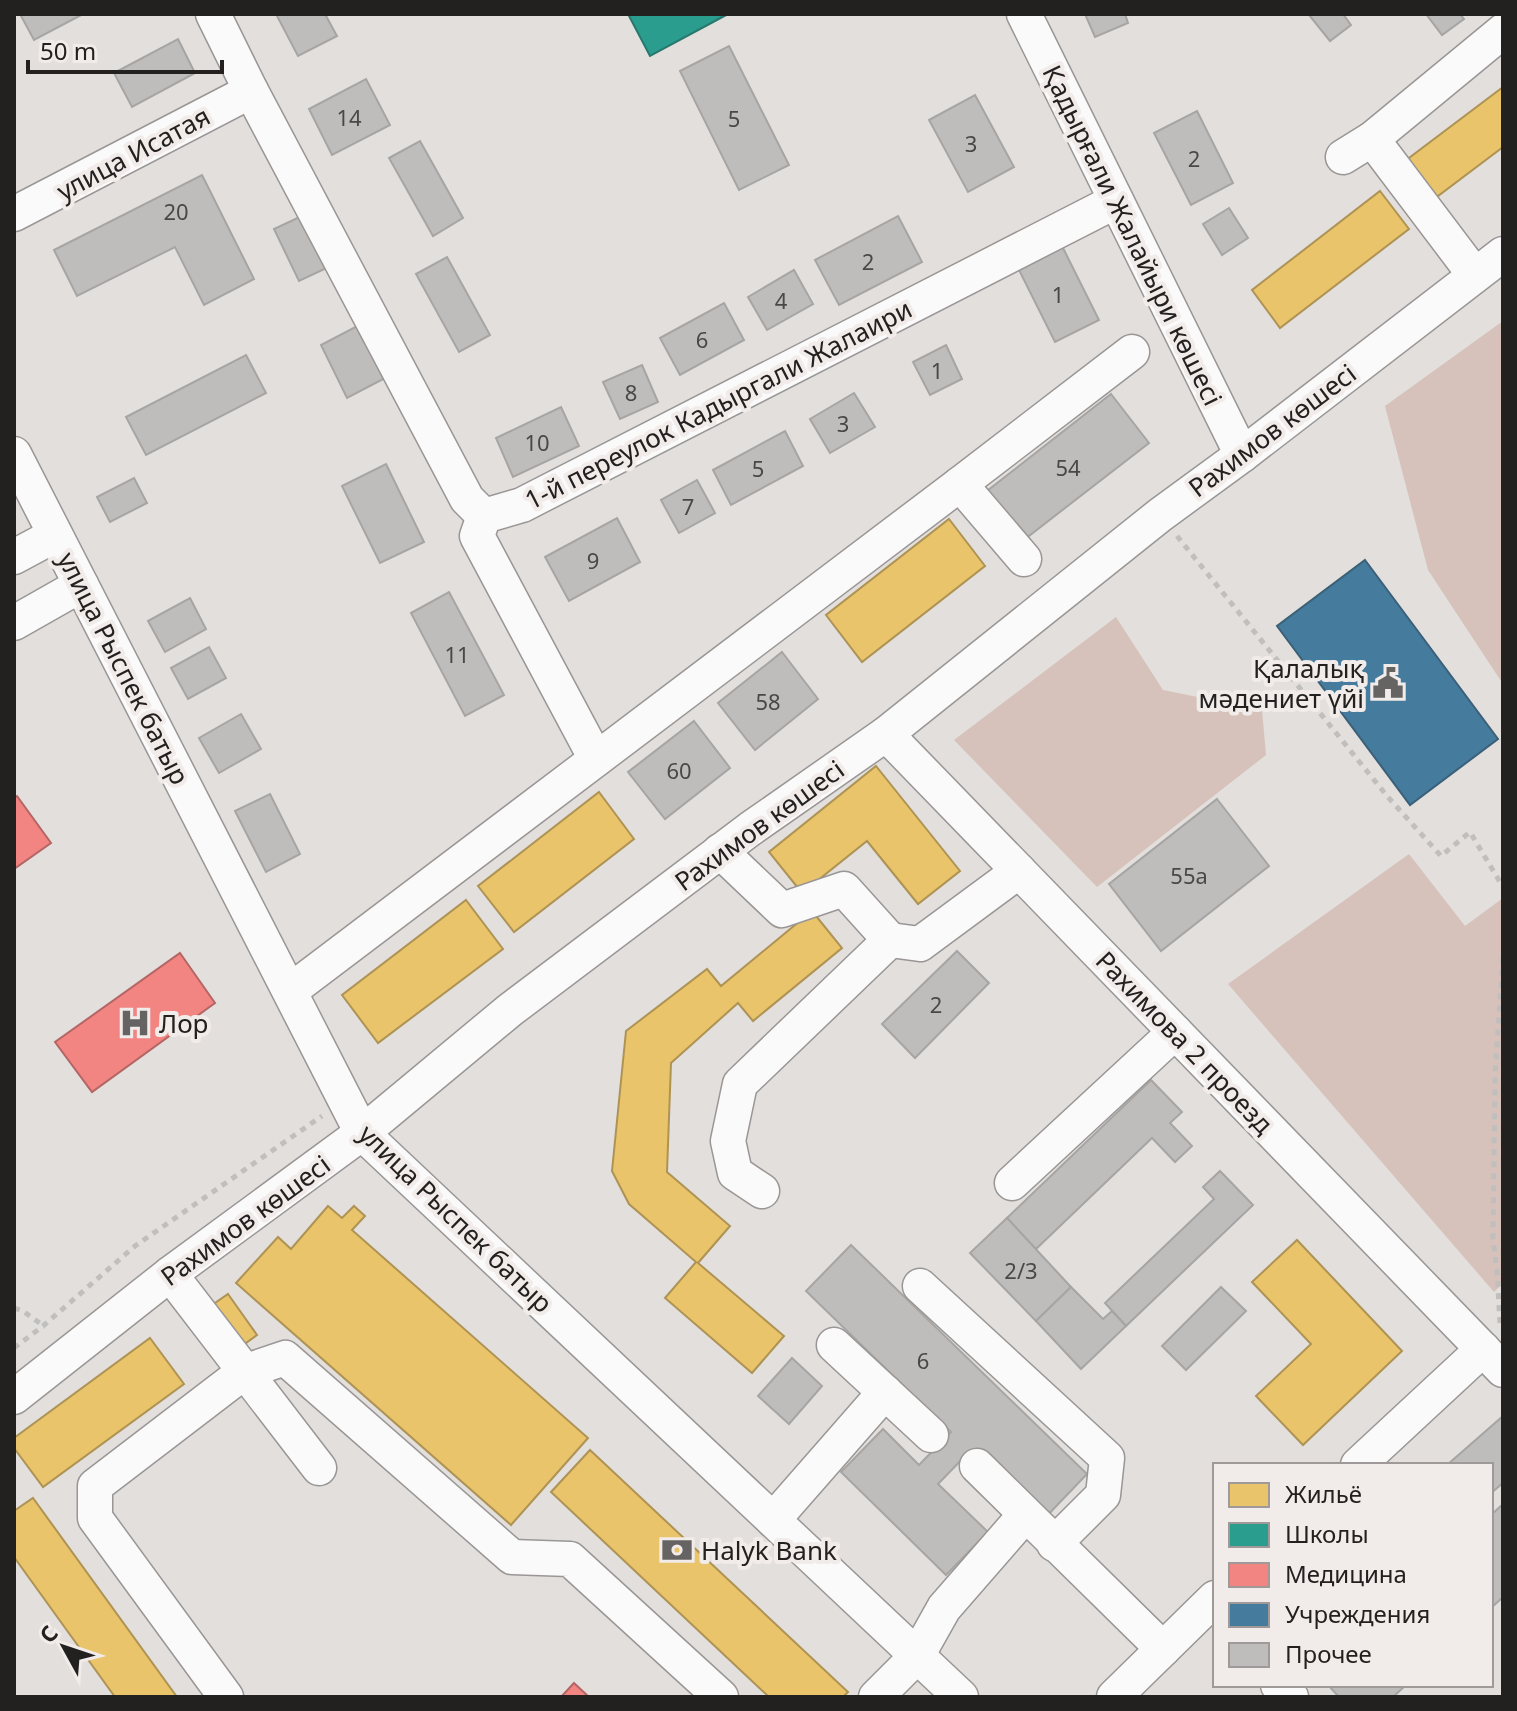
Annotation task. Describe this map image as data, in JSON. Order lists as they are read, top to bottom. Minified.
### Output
{"streets":{"street":["улица Исатая","Қадырғали Жалайыри көшесі","1-й переулок Кадыргали Жалаири","Рахимов көшесі","улица Рыспек батыр","Рахимова 2 проезд"]},"crossings":[["Қадырғали Жалайыри көшесі","1-й переулок Кадыргали Жалаири"],["Қадырғали Жалайыри көшесі","Рахимов көшесі"],["Рахимов көшесі","улица Рыспек батыр"],["Рахимов көшесі","Рахимова 2 проезд"]],"places":{"public building":["Қалалық мәдениет үйі"],"hospital":["Лор"],"bank":["Halyk Bank"]},"house_numbers":["14","5","3","2","20","2","1","4","6","1","8","3","10","54","5","7","9","11","58","60","55а","2","2/3","6"],"legend":["Жильё","Школы","Медицина","Учреждения","Прочее"],"scale_bar":"50 m","north":"top left"}
